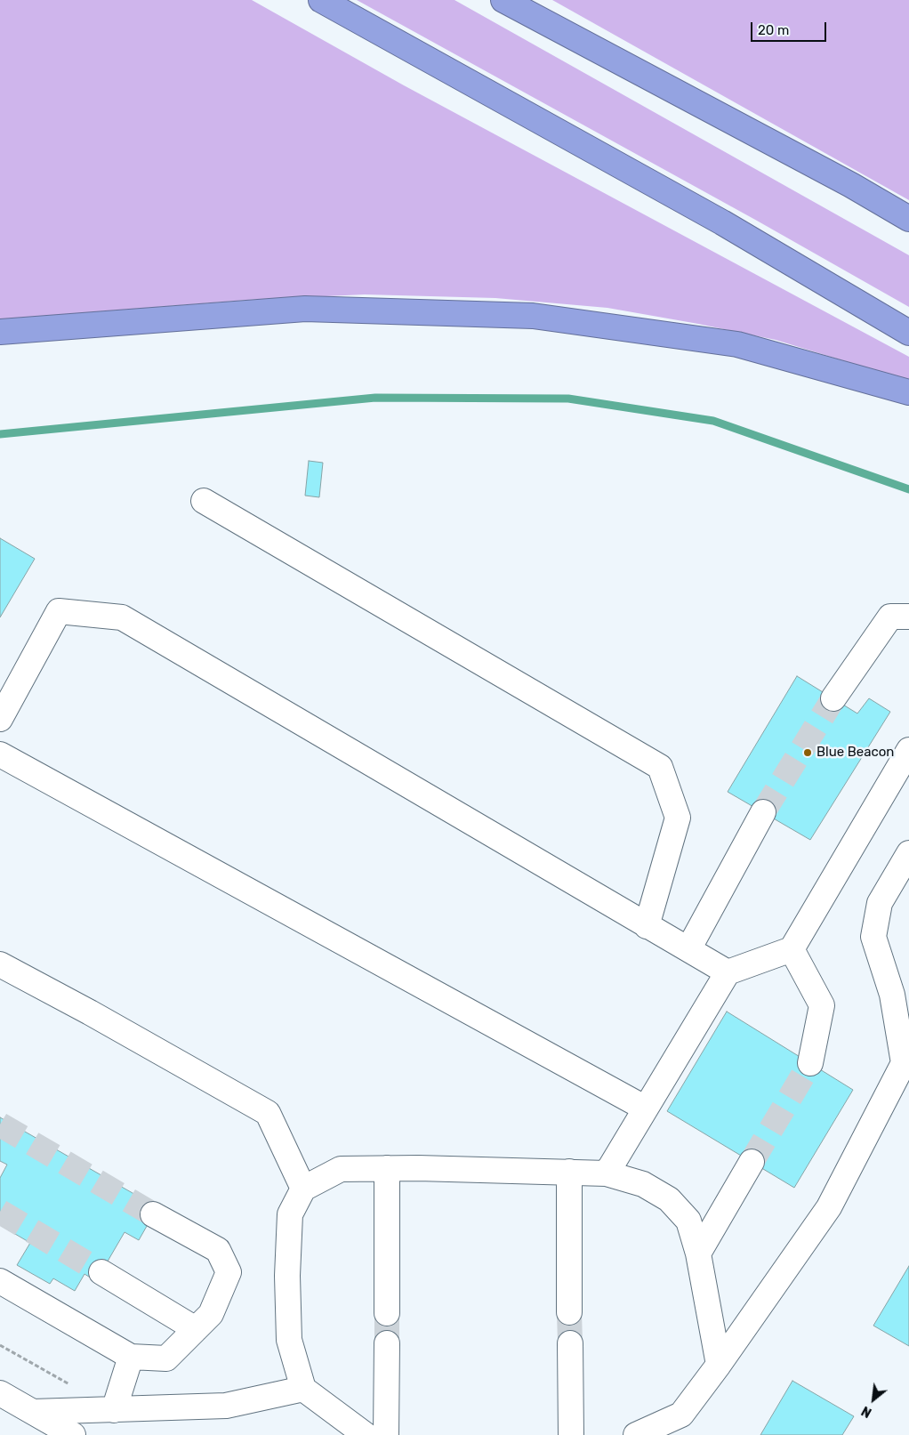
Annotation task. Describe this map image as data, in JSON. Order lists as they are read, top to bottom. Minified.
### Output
{"places":["Blue Beacon"],"scale_bar":"20 m","north":"bottom left"}
